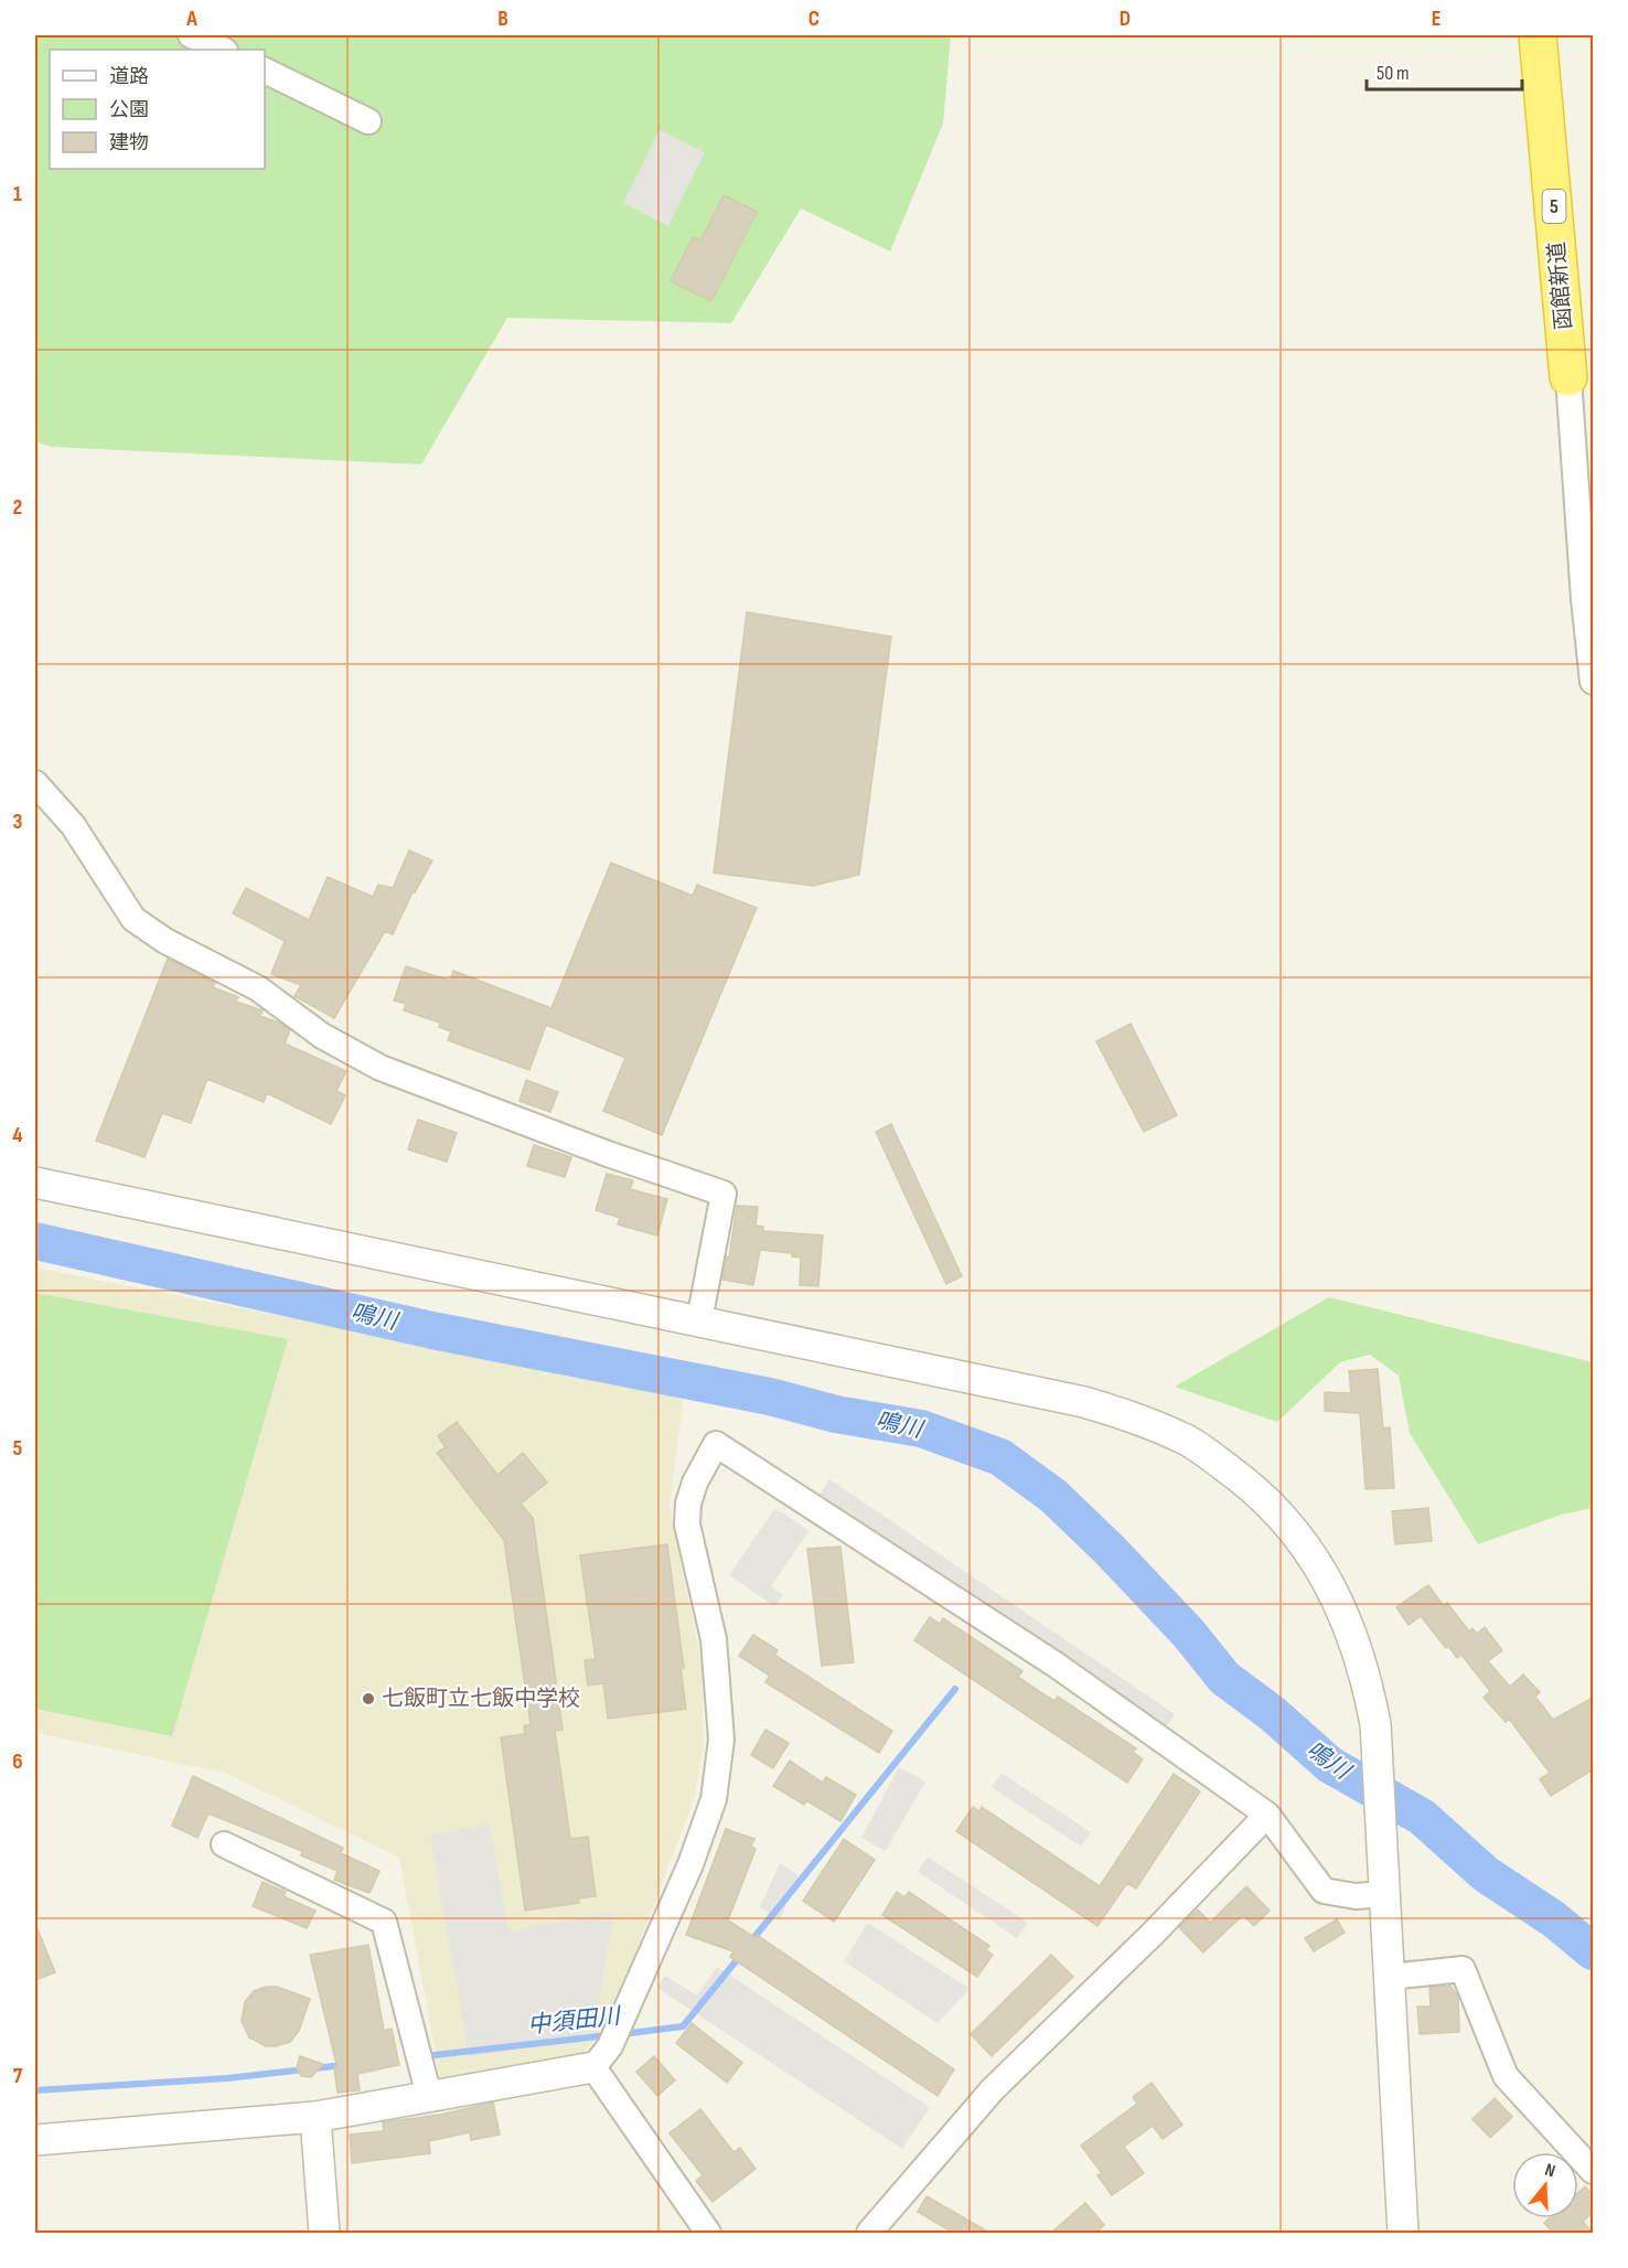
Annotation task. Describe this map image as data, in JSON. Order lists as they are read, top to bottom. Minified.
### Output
{"streets":{"highway":["5","函館新道"]},"water":["鳴川","中須田川"],"places":["七飯町立七飯中学校"],"legend":["道路","公園","建物"],"scale_bar":"50 m","north":"top","grid":{"columns":["A","B","C","D","E"],"rows":["1","2","3","4","5","6","7"]}}
